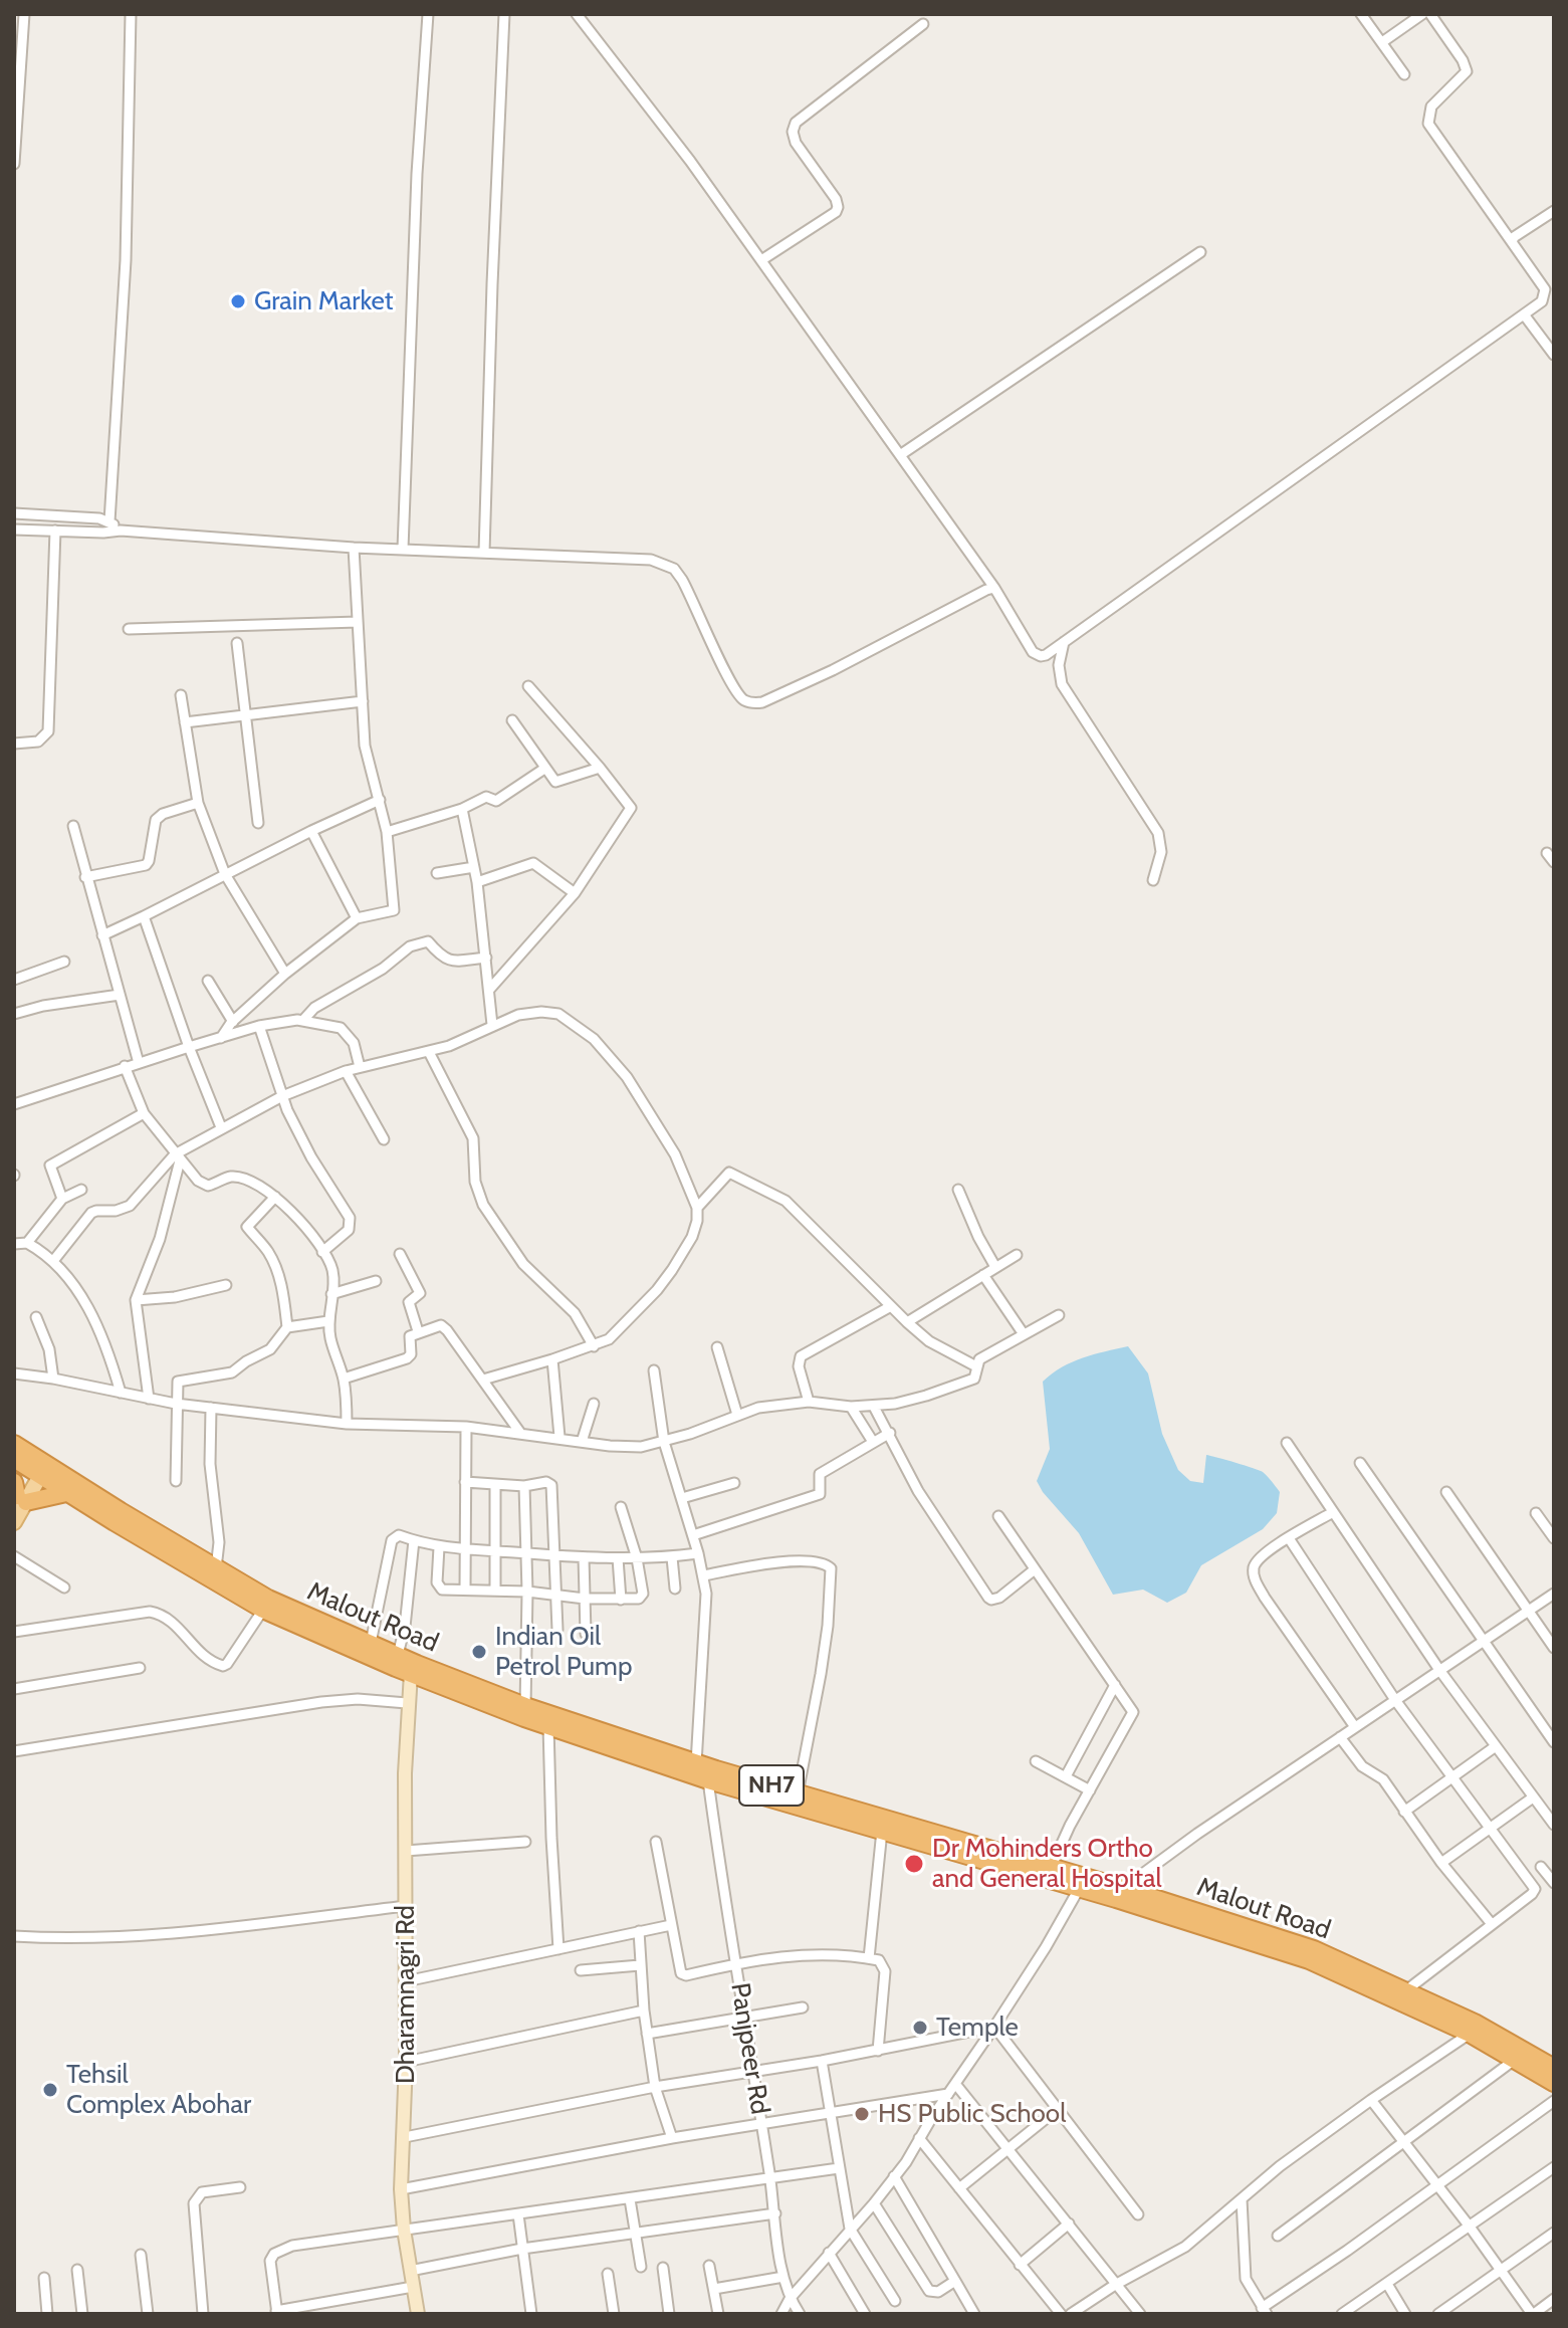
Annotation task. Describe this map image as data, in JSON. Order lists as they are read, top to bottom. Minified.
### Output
{"streets":{"highway":["Malout Road","NH7"],"street":["Dharamnagri Rd","Panjpeer Rd"]},"crossings":[["Malout Road","Dharamnagri Rd"],["Malout Road","Panjpeer Rd"]],"places":["Grain Market","Indian Oil Petrol Pump","Dr Mohinders Ortho and General Hospital","Temple","Tehsil Complex Abohar","HS Public School"]}
